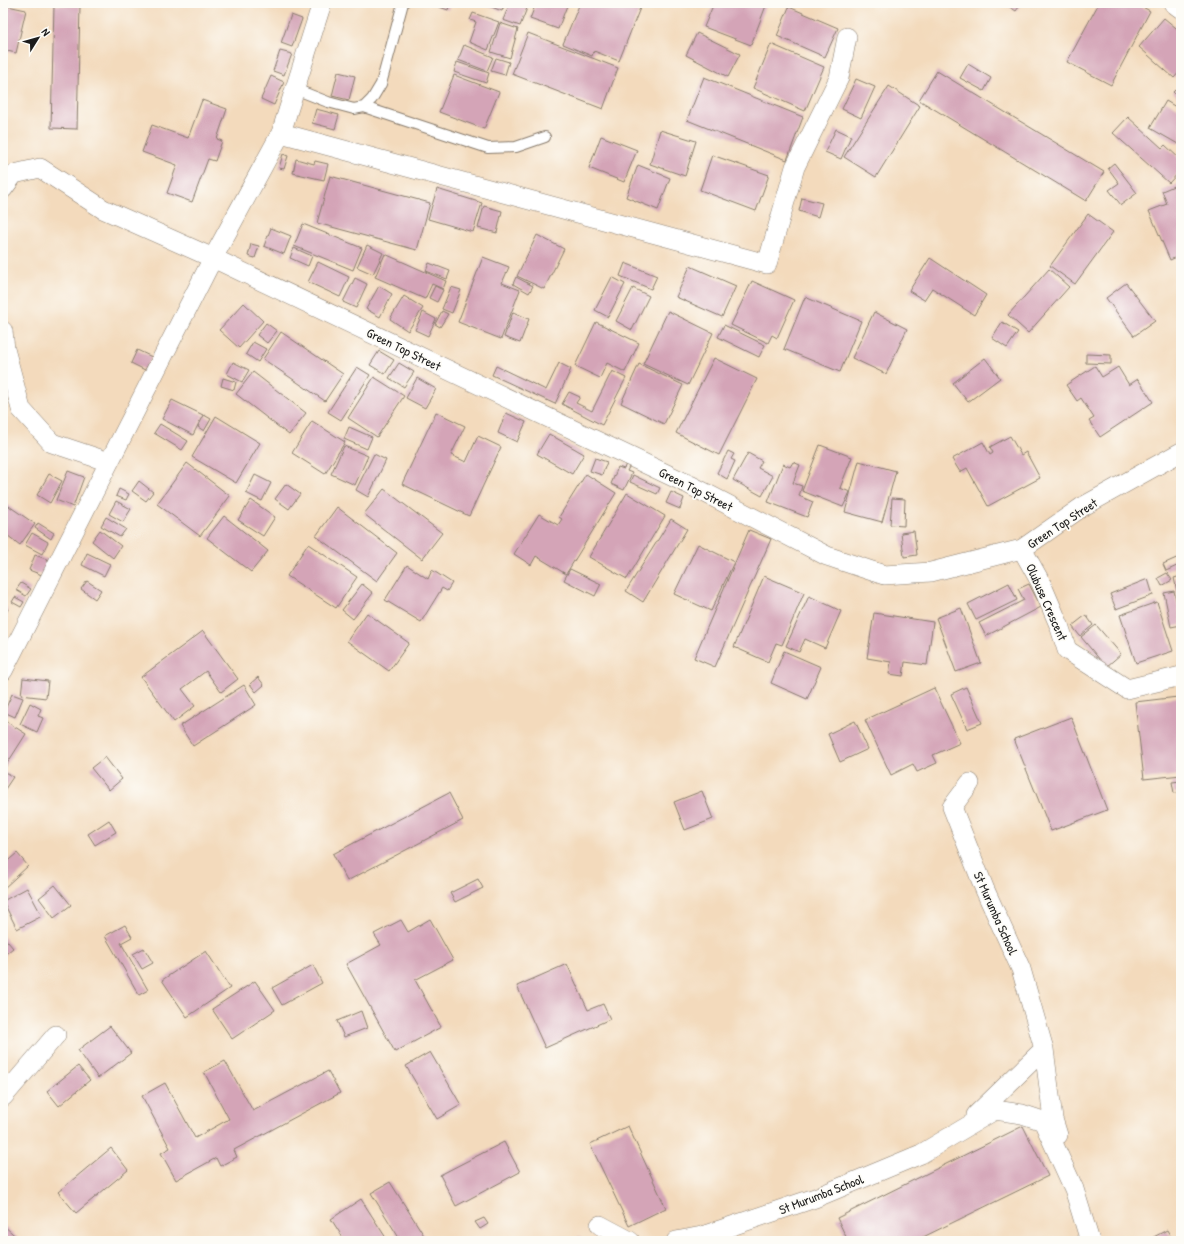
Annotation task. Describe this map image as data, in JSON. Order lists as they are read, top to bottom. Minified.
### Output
{"streets":{"street":["Green Top Street","Olubuse Crescent","St Murumba School"]},"crossings":[["Green Top Street","Olubuse Crescent"]],"north":"top right"}
